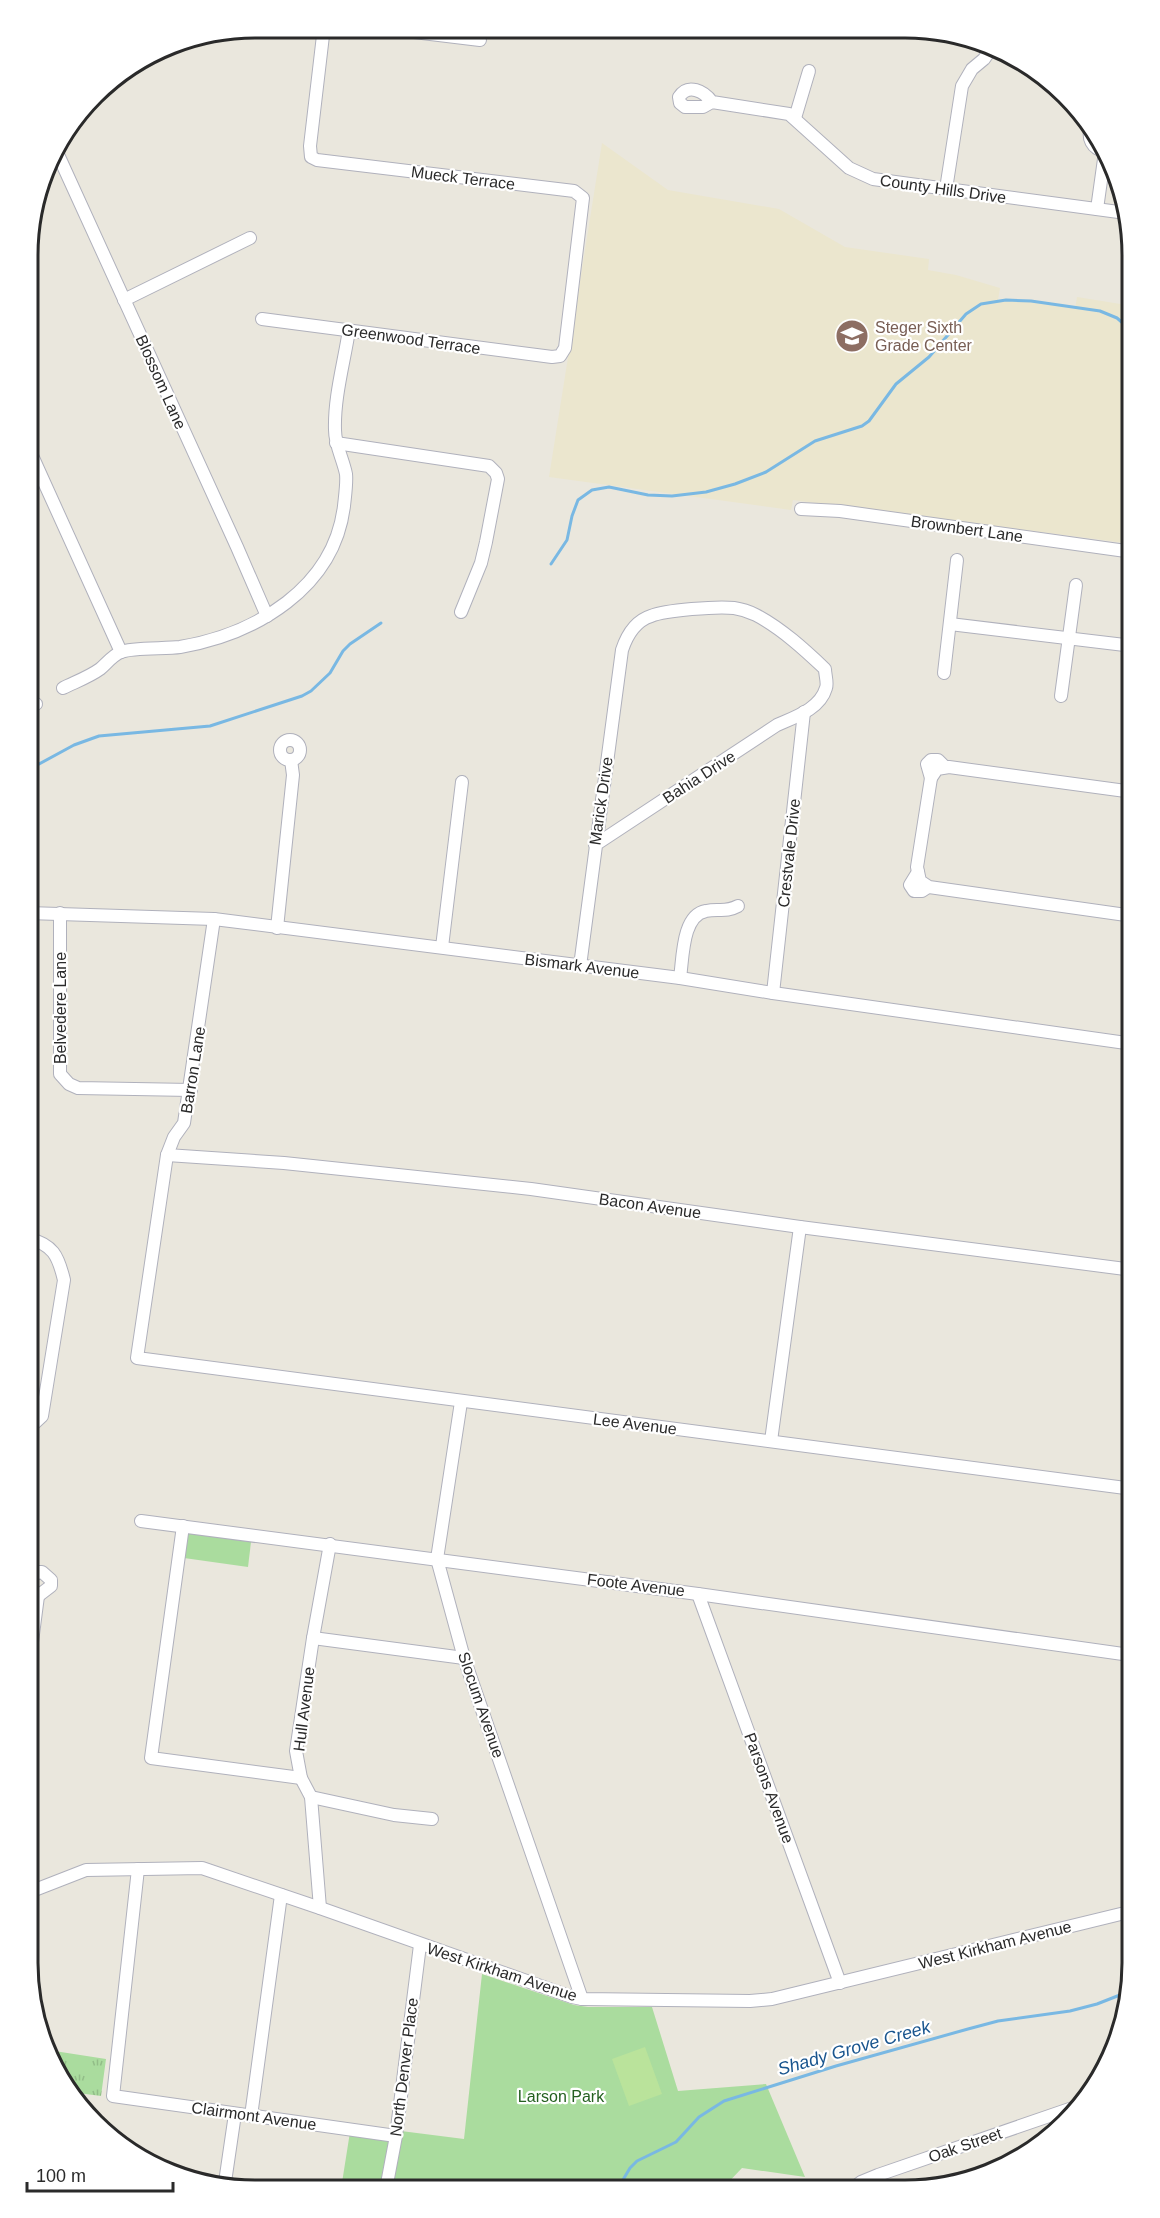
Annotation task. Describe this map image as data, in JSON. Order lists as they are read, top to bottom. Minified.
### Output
{"streets":{"street":["Mueck Terrace","County Hills Drive","Greenwood Terrace","Blossom Lane","Brownbert Lane","Bahia Drive","Marick Drive","Crestvale Drive","Bismark Avenue","Belvedere Lane","Barron Lane","Bacon Avenue","Lee Avenue","Foote Avenue","Slocum Avenue","Hull Avenue","Parsons Avenue","West Kirkham Avenue","North Denver Place","Clairmont Avenue","Oak Street"]},"crossings":[["Mueck Terrace","Greenwood Terrace"],["Bahia Drive","Marick Drive"],["Bahia Drive","Crestvale Drive"],["Marick Drive","Bismark Avenue"],["Crestvale Drive","Bismark Avenue"],["Bismark Avenue","Belvedere Lane"],["Bismark Avenue","Barron Lane"],["Belvedere Lane","Barron Lane"],["Barron Lane","Bacon Avenue"],["Barron Lane","Lee Avenue"],["Lee Avenue","Slocum Avenue"],["Foote Avenue","Slocum Avenue"],["Foote Avenue","Hull Avenue"],["Foote Avenue","Parsons Avenue"],["Slocum Avenue","West Kirkham Avenue"],["Hull Avenue","West Kirkham Avenue"],["Parsons Avenue","West Kirkham Avenue"],["West Kirkham Avenue","North Denver Place"],["West Kirkham Avenue","Clairmont Avenue"],["North Denver Place","Clairmont Avenue"]],"water":["Shady Grove Creek"],"parks":["Larson Park"],"places":{"school or university":["Steger Sixth Grade Center"]},"scale_bar":"100 m"}
